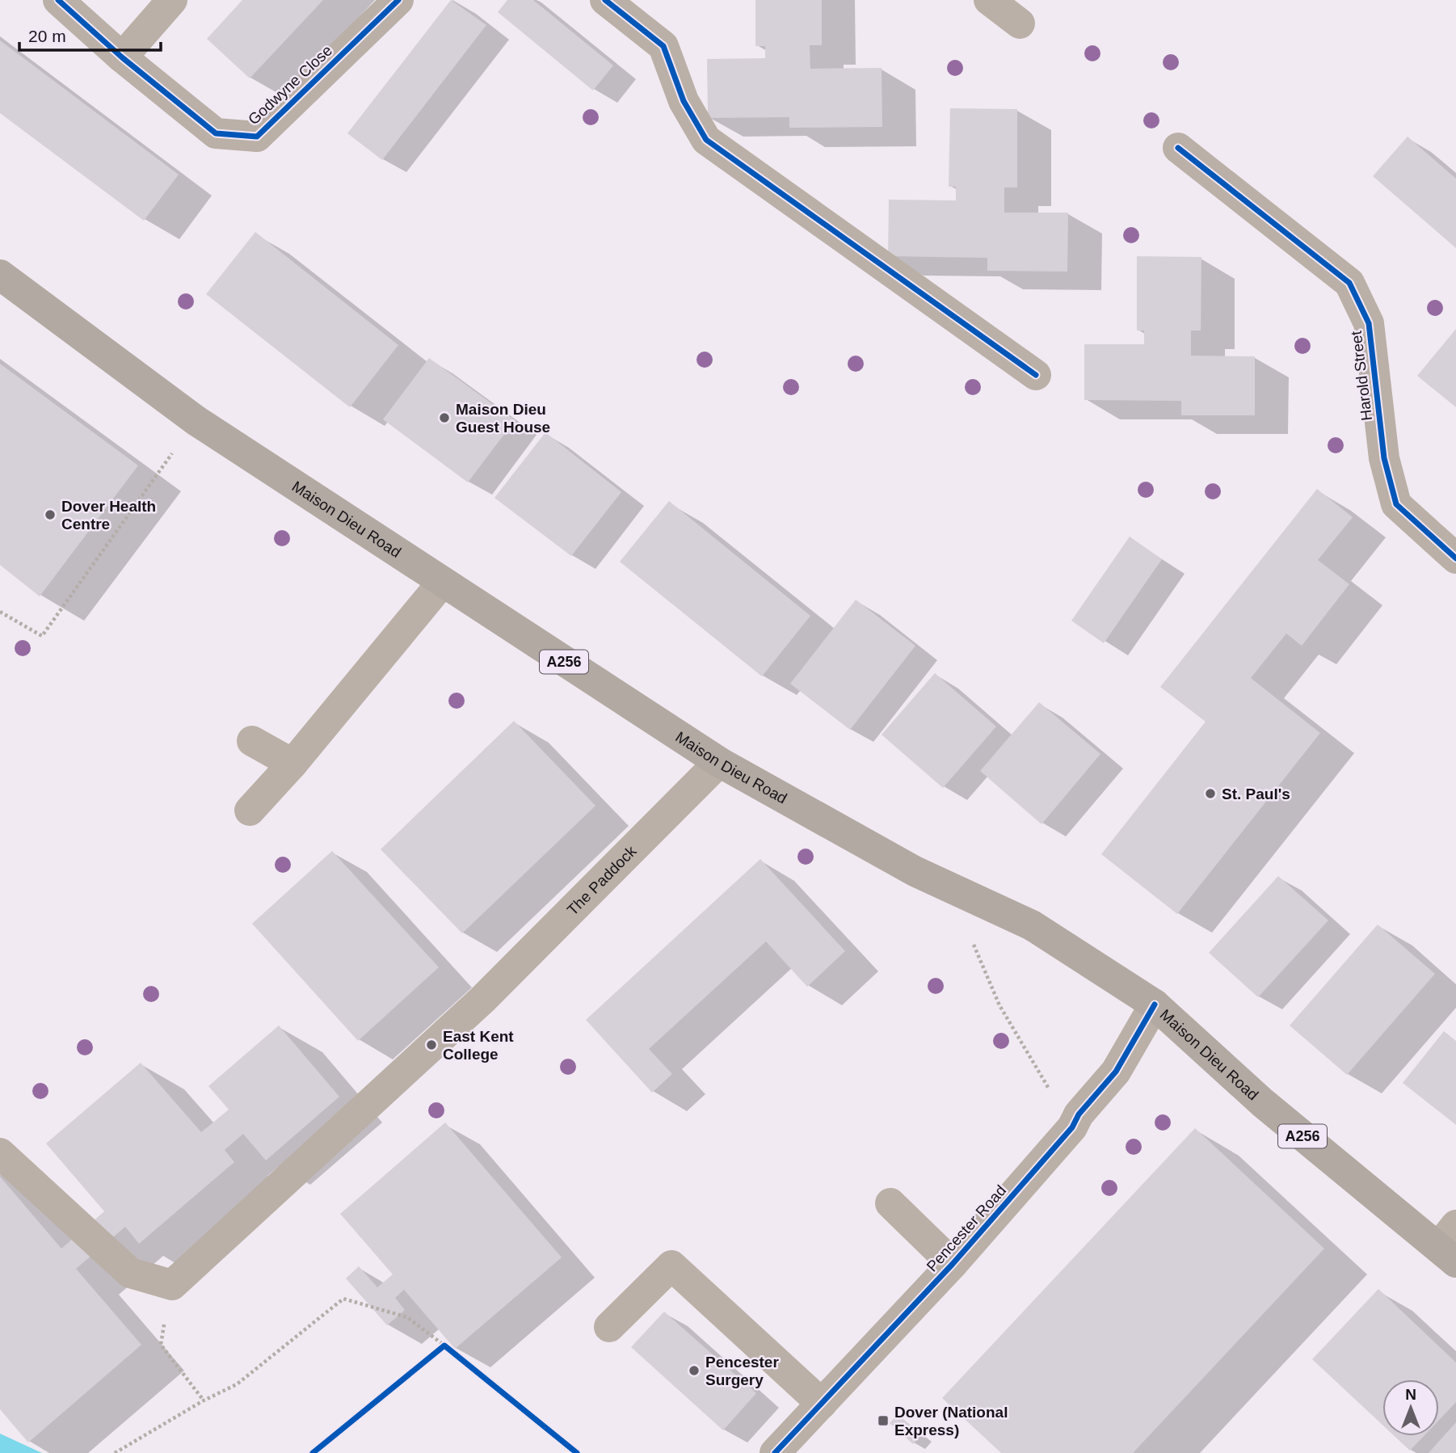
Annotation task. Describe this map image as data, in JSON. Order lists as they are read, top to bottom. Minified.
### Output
{"streets":{"main road":["Maison Dieu Road","A256"],"street":["Godwyne Close","Harold Street","The Paddock","Pencester Road"]},"crossings":[["Maison Dieu Road","The Paddock"],["Maison Dieu Road","Pencester Road"]],"places":{"other":["Maison Dieu Guest House","Dover Health Centre","St. Paul's","East Kent College","Pencester Surgery"],"transit":["Dover (National Express)"]},"scale_bar":"20 m","north":"top"}
